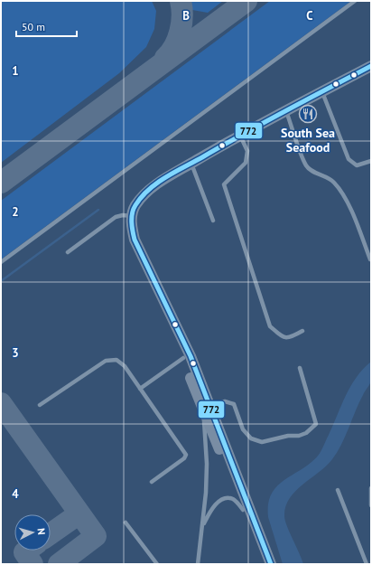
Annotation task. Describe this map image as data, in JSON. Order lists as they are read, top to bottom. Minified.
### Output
{"places":{"restaurant":["South Sea Seafood"]},"lines":["transit line 772"],"scale_bar":"50 m","north":"right","grid":{"columns":["B","C"],"rows":["1","2","3","4"]}}
